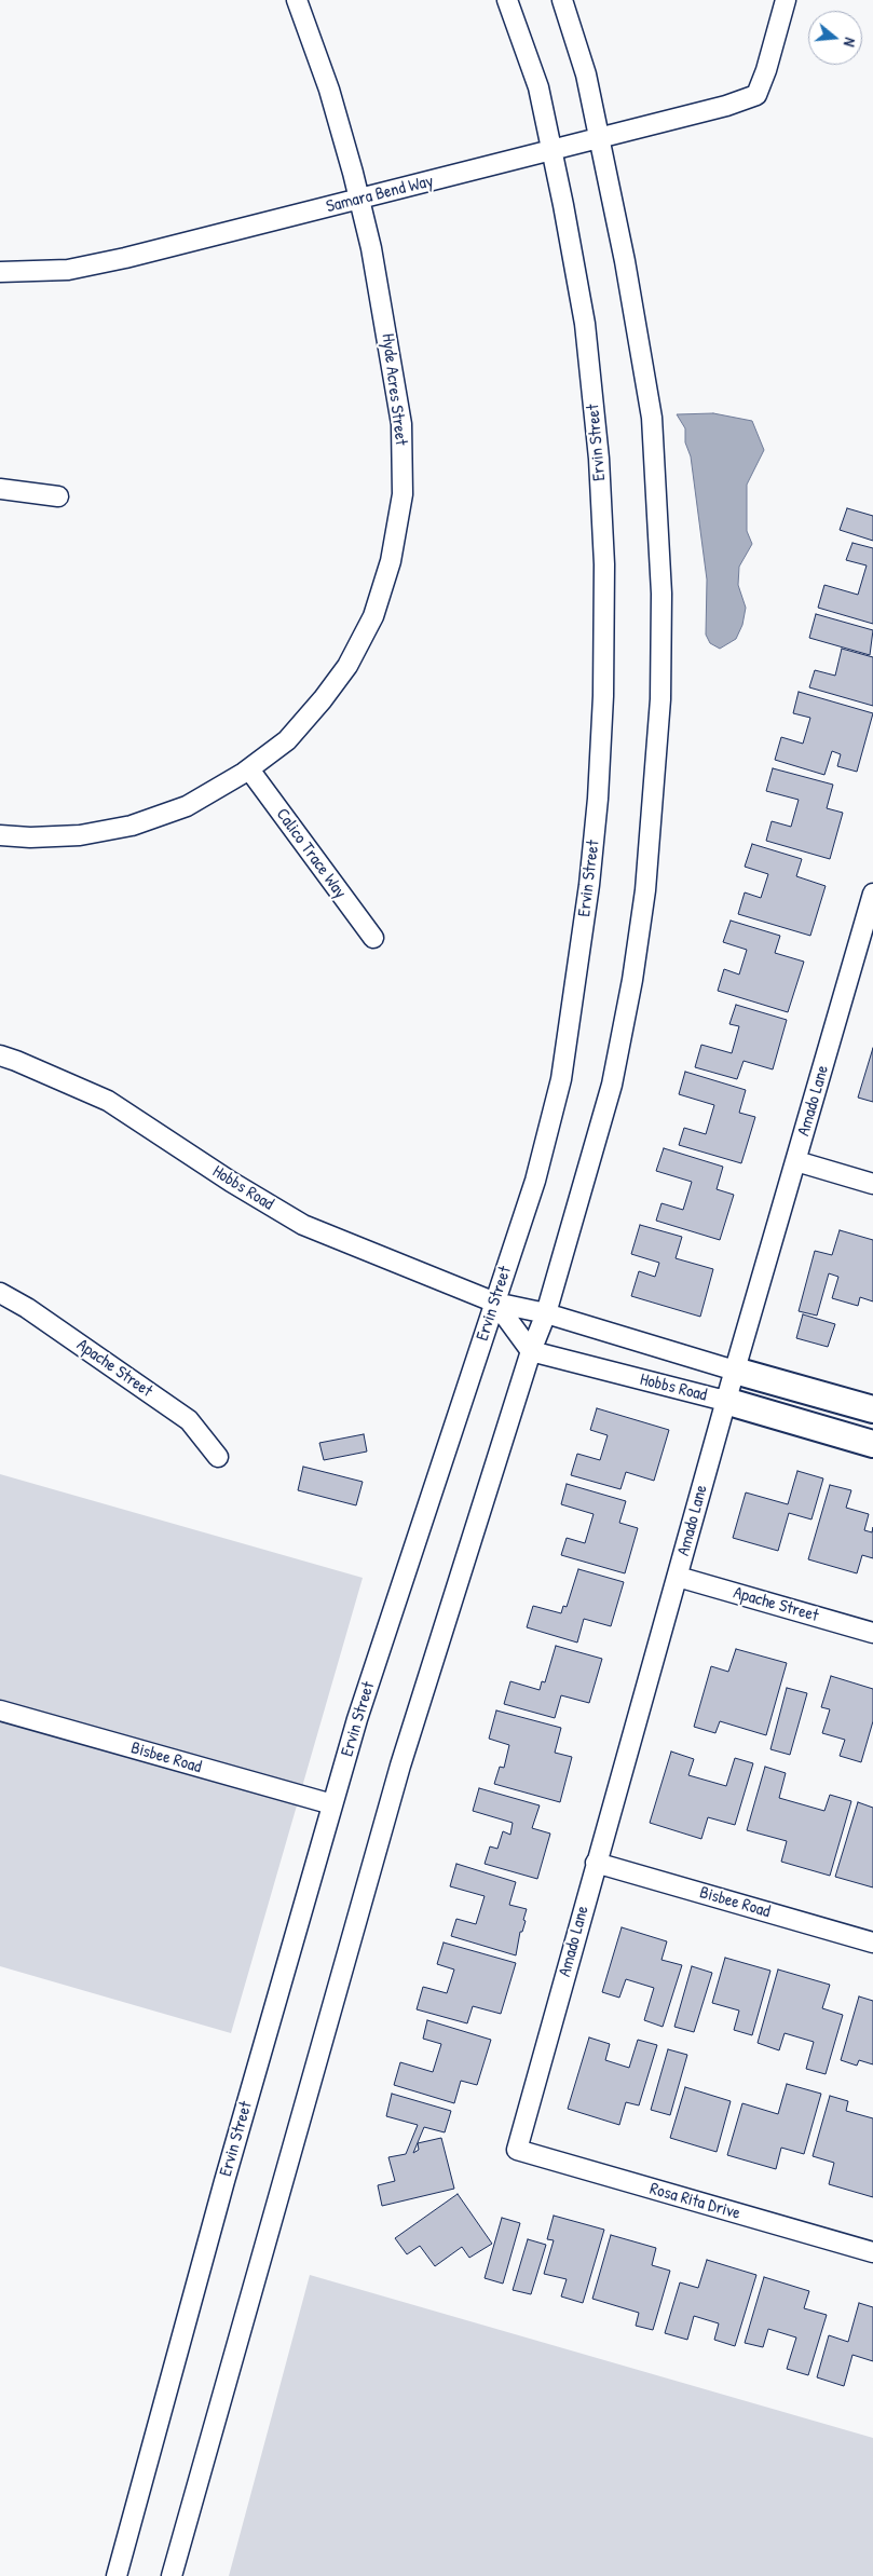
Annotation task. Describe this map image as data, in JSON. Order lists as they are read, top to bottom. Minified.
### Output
{"streets":{"street":["Samara Bend Way","Hyde Acres Street","Ervin Street","Calico Trace Way","Amado Lane","Hobbs Road","Apache Street","Bisbee Road","Rosa Rita Drive"]},"crossings":[["Samara Bend Way","Hyde Acres Street"],["Samara Bend Way","Ervin Street"],["Hyde Acres Street","Calico Trace Way"],["Ervin Street","Hobbs Road"],["Ervin Street","Bisbee Road"],["Amado Lane","Hobbs Road"],["Amado Lane","Apache Street"],["Amado Lane","Bisbee Road"],["Amado Lane","Rosa Rita Drive"]],"north":"right"}
